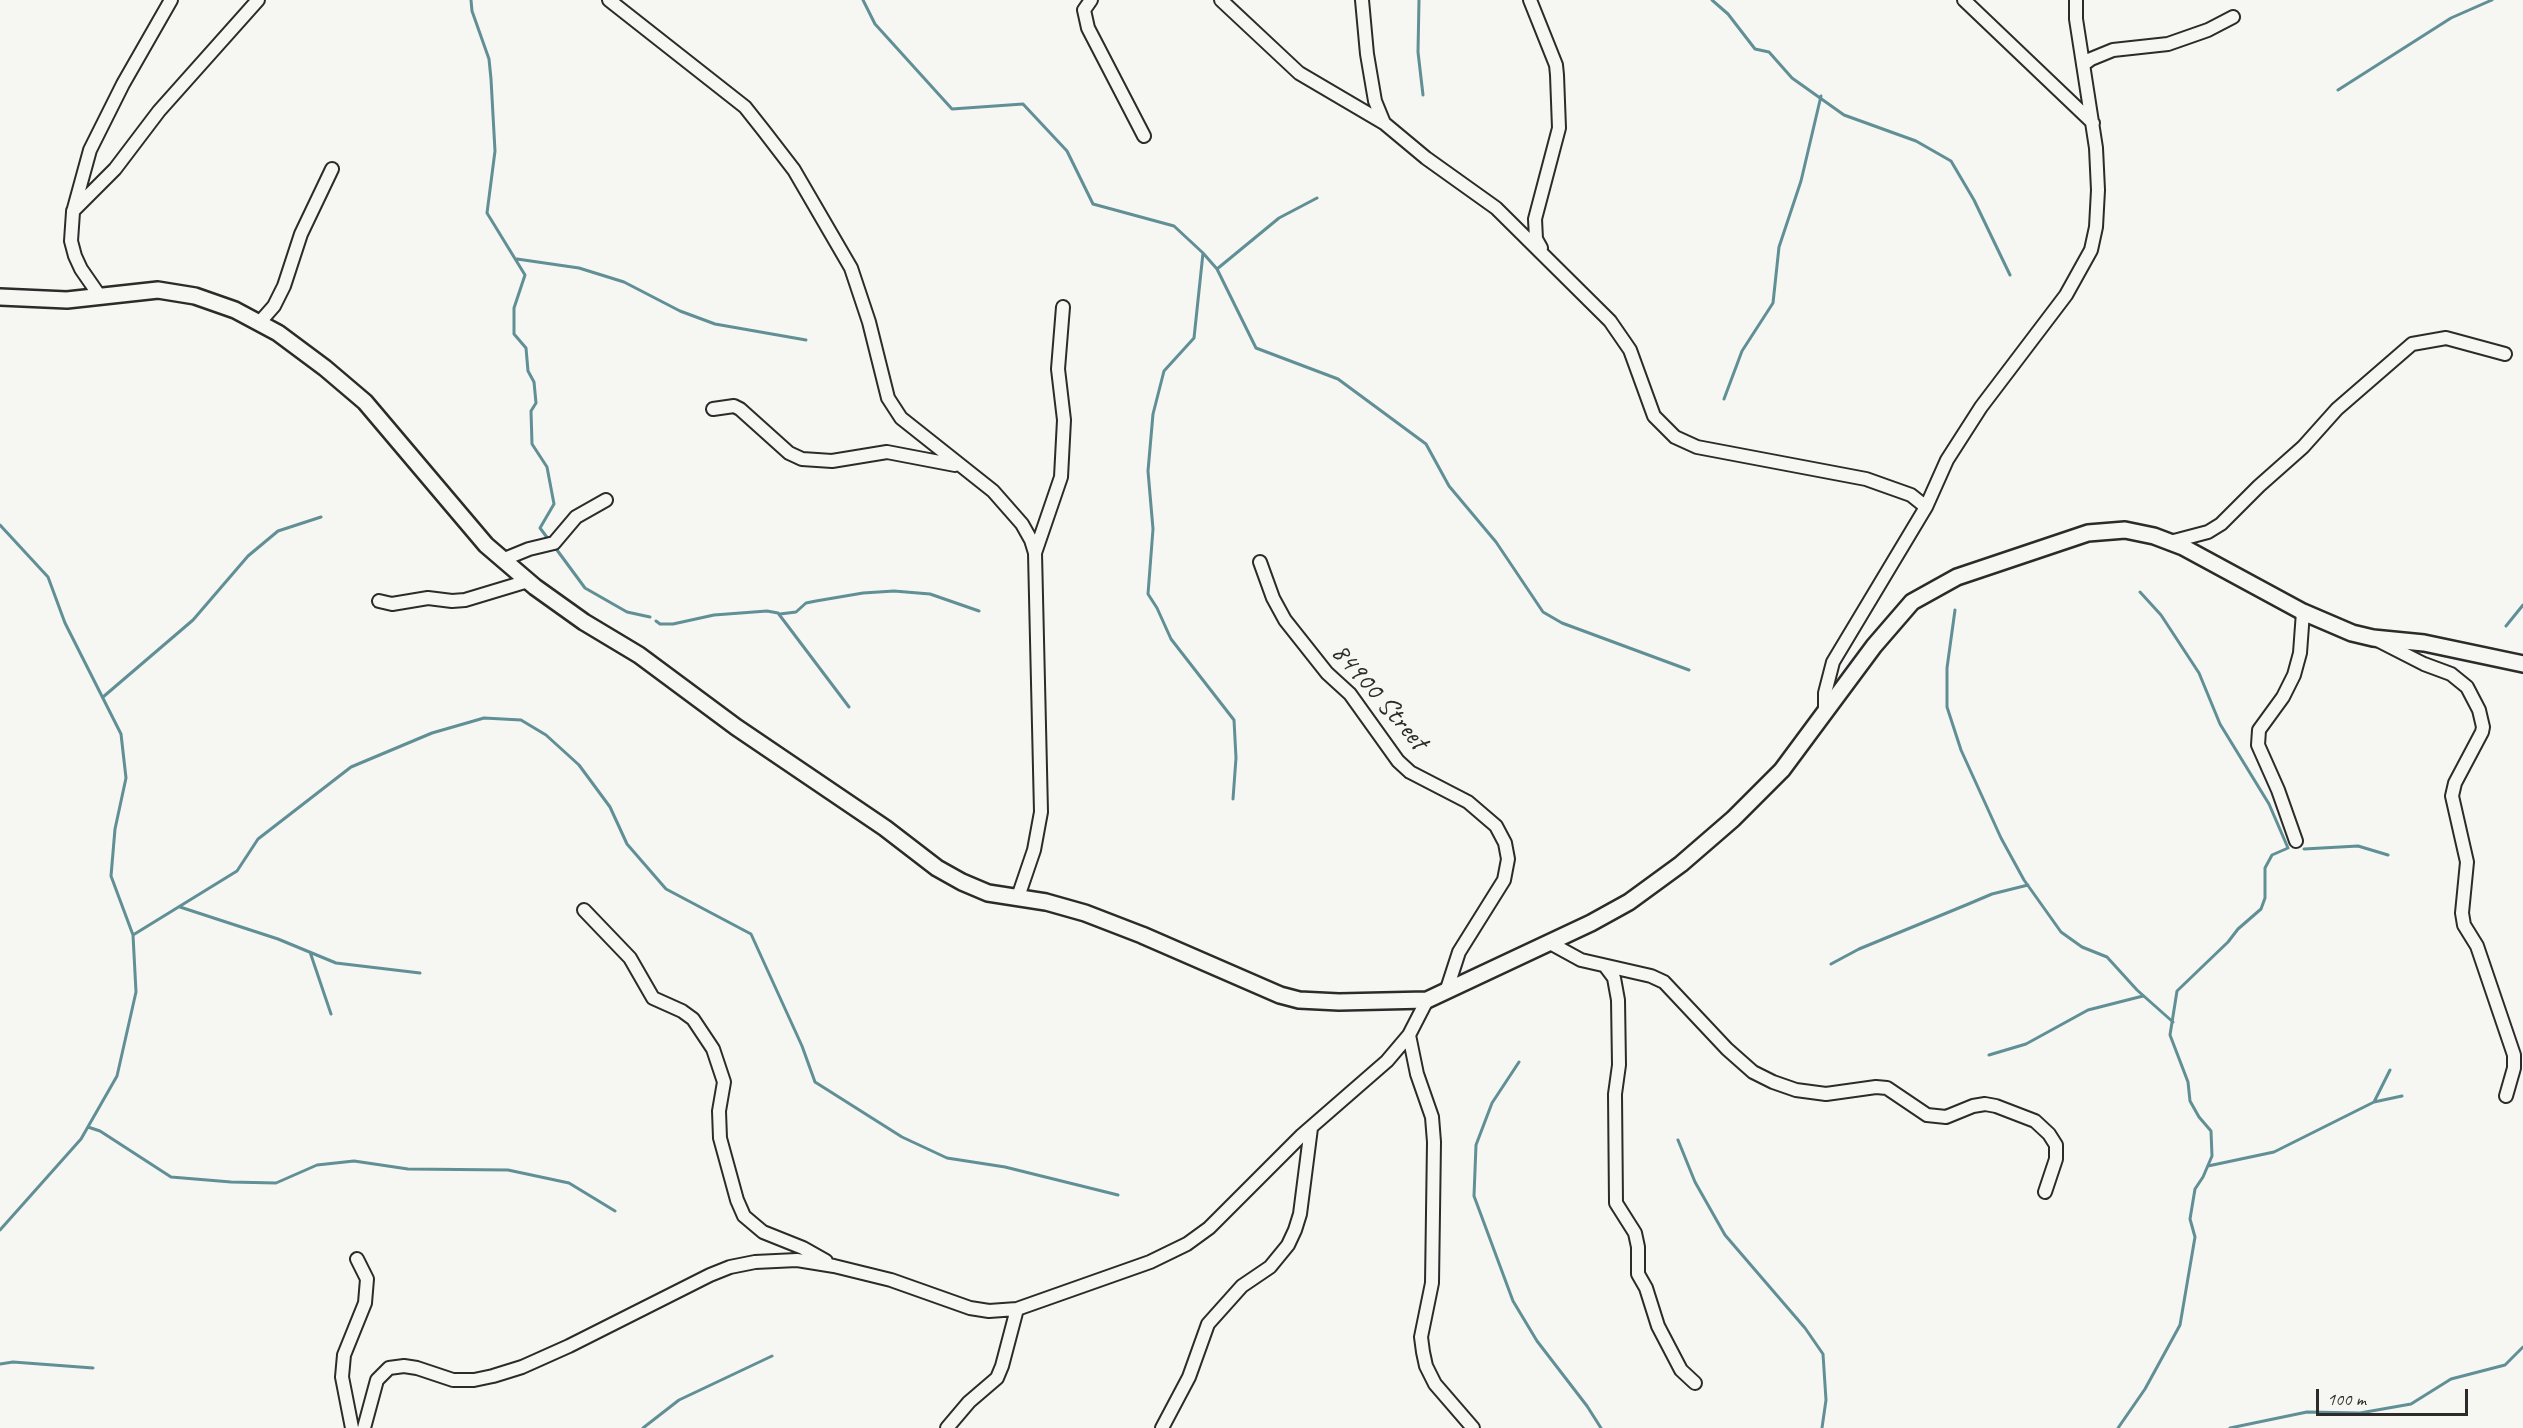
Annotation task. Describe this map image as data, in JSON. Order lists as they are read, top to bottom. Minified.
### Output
{"streets":{"street":["84900 Street"]},"scale_bar":"100 m"}
